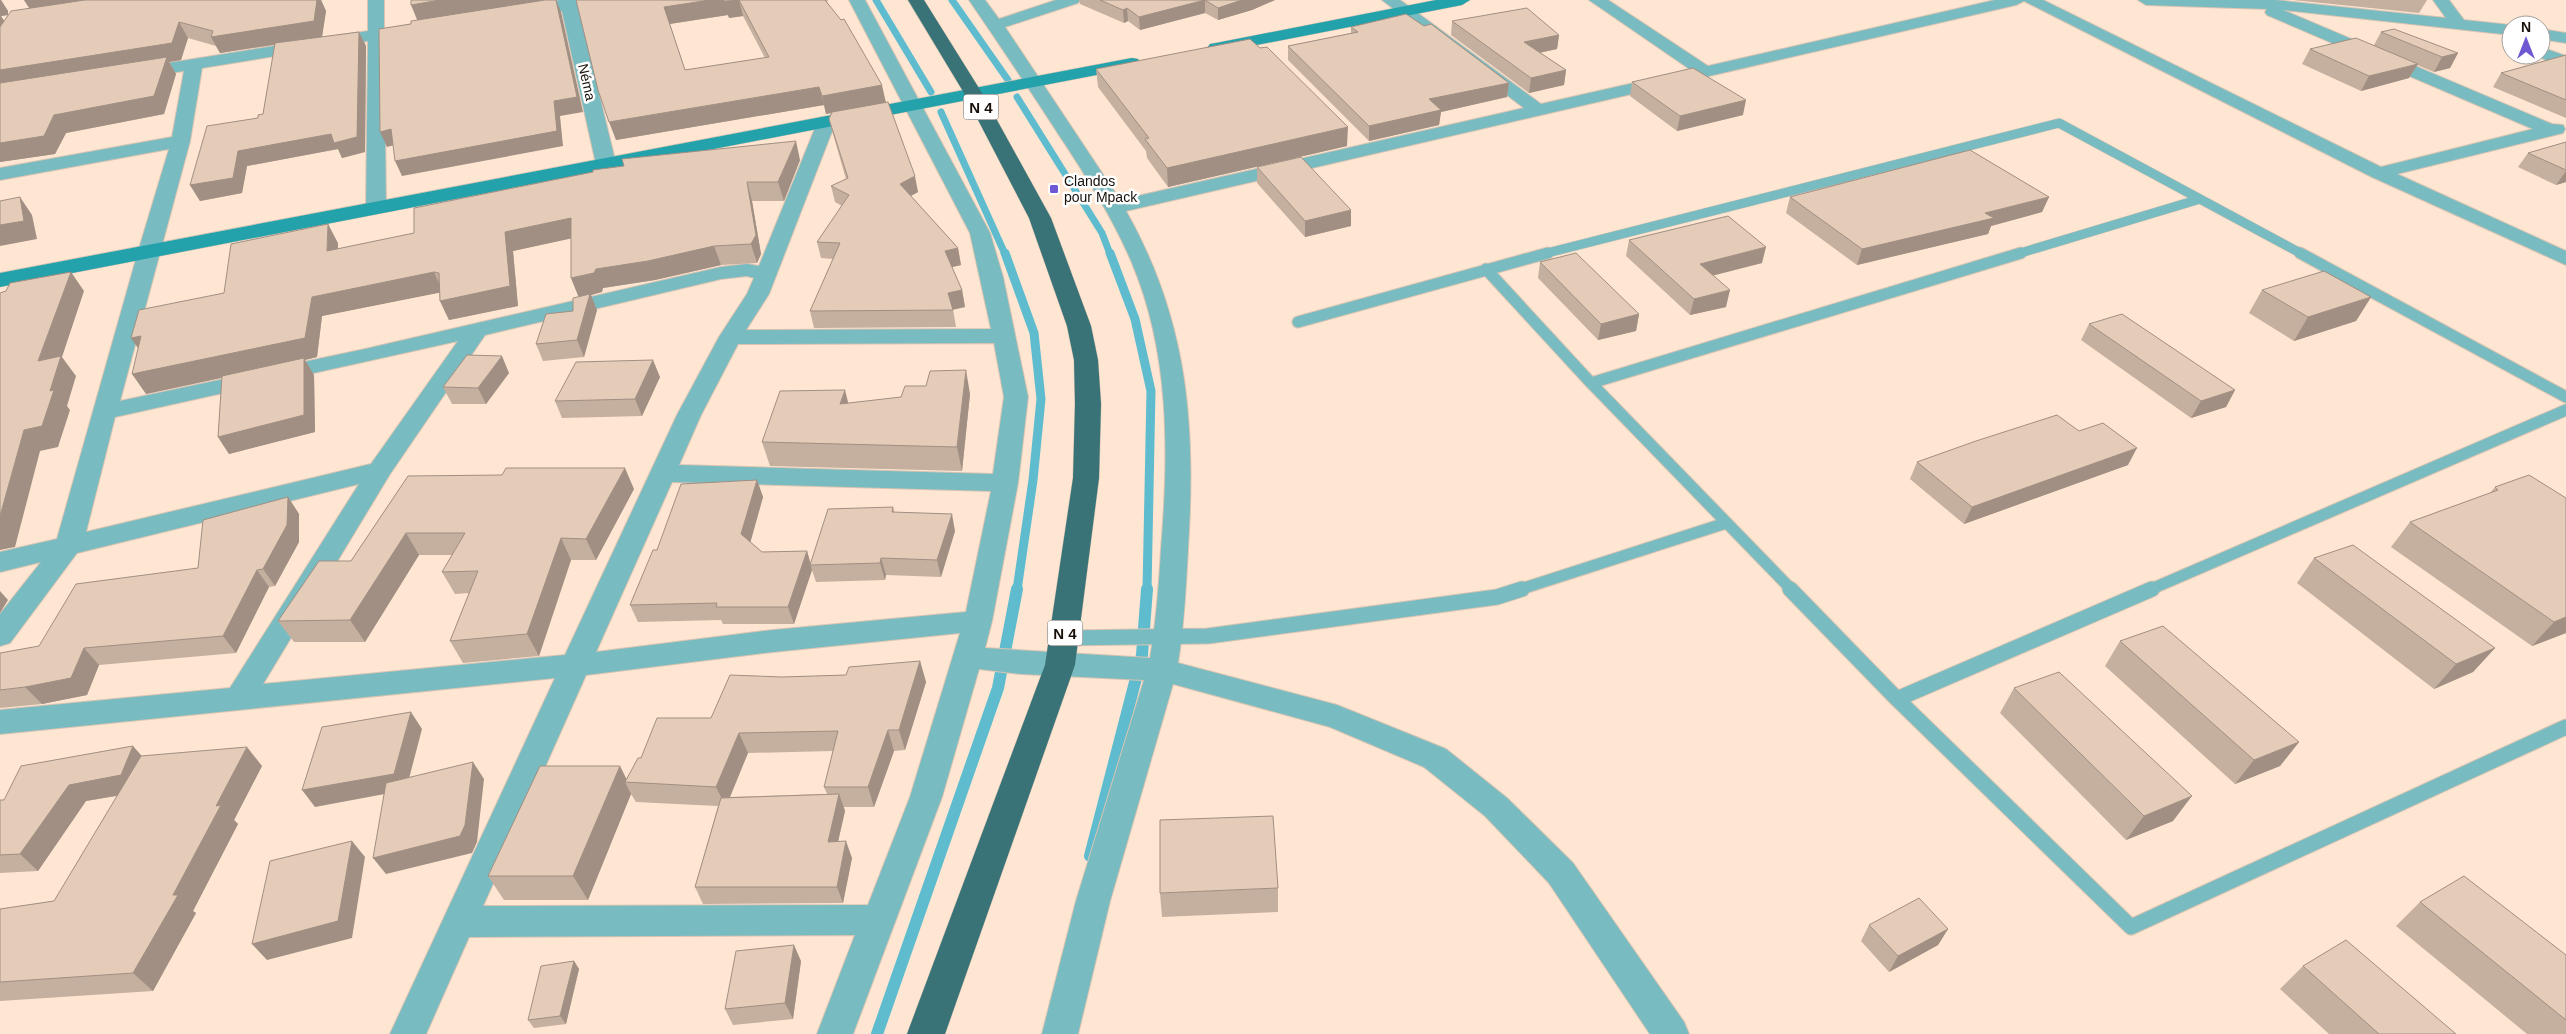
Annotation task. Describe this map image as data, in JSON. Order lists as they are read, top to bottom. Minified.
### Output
{"streets":{"highway":["N 4"],"street":["Néma"]},"places":{"transit":["Clandos pour Mpack"]},"north":"top"}
